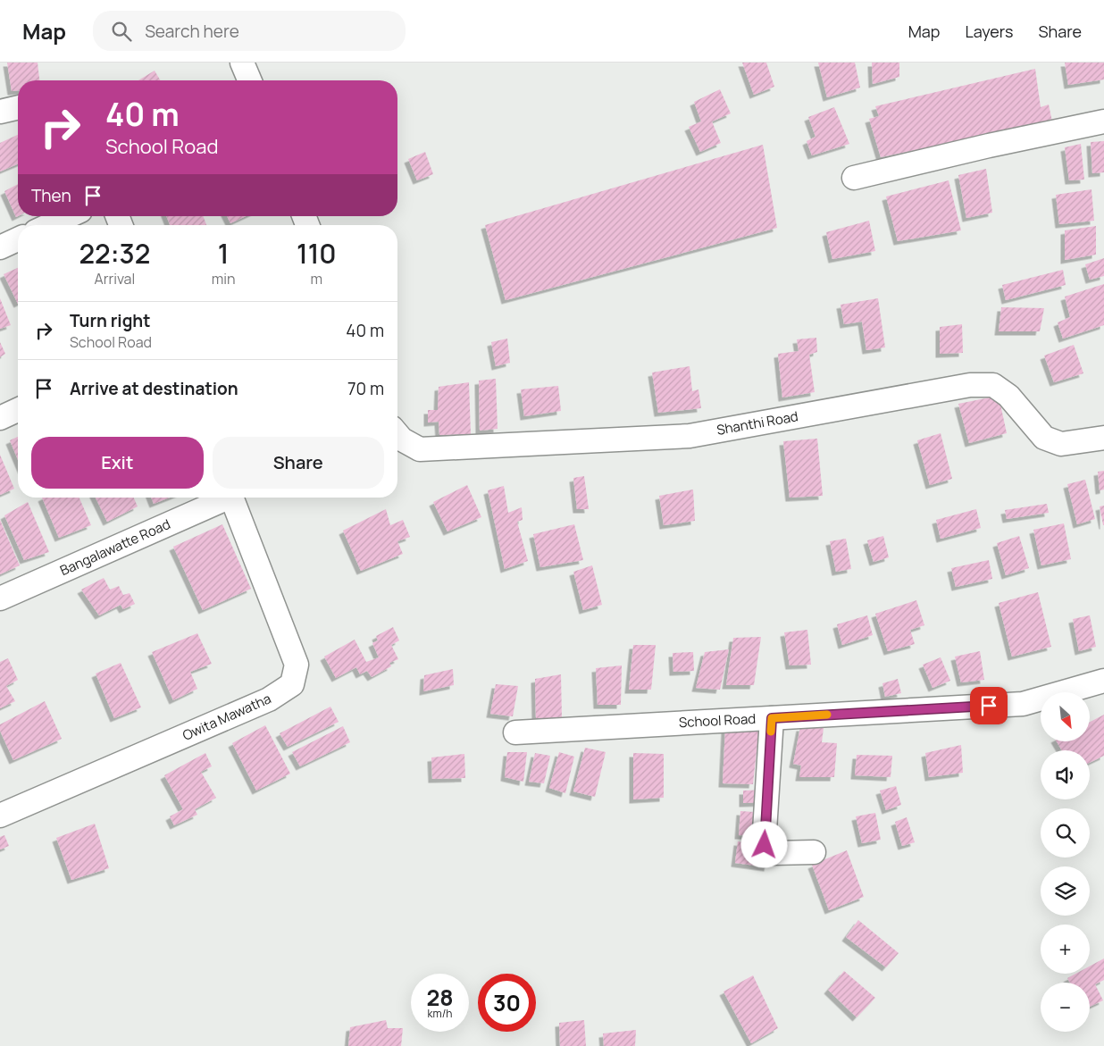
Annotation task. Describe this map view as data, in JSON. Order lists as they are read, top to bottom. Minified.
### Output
{"streets":{"street":["Shanthi Road","Bangalawatte Road","Owita Mawatha","School Road"]},"north":"bottom right","page":{"header":"Map","search":"Search here","nav":["Map","Layers","Share"],"turn":["40 m","School Road"],"then":"Then","eta":["22:32","Arrival","1","min","110","m"],"list":[{"name":"Turn right","note":"School Road","value":"40 m"},{"name":"Arrive at destination","value":"70 m"}],"buttons":["Exit","Share"],"map_buttons":["+","−"],"speed":"28 km/h","limit":"30"}}
